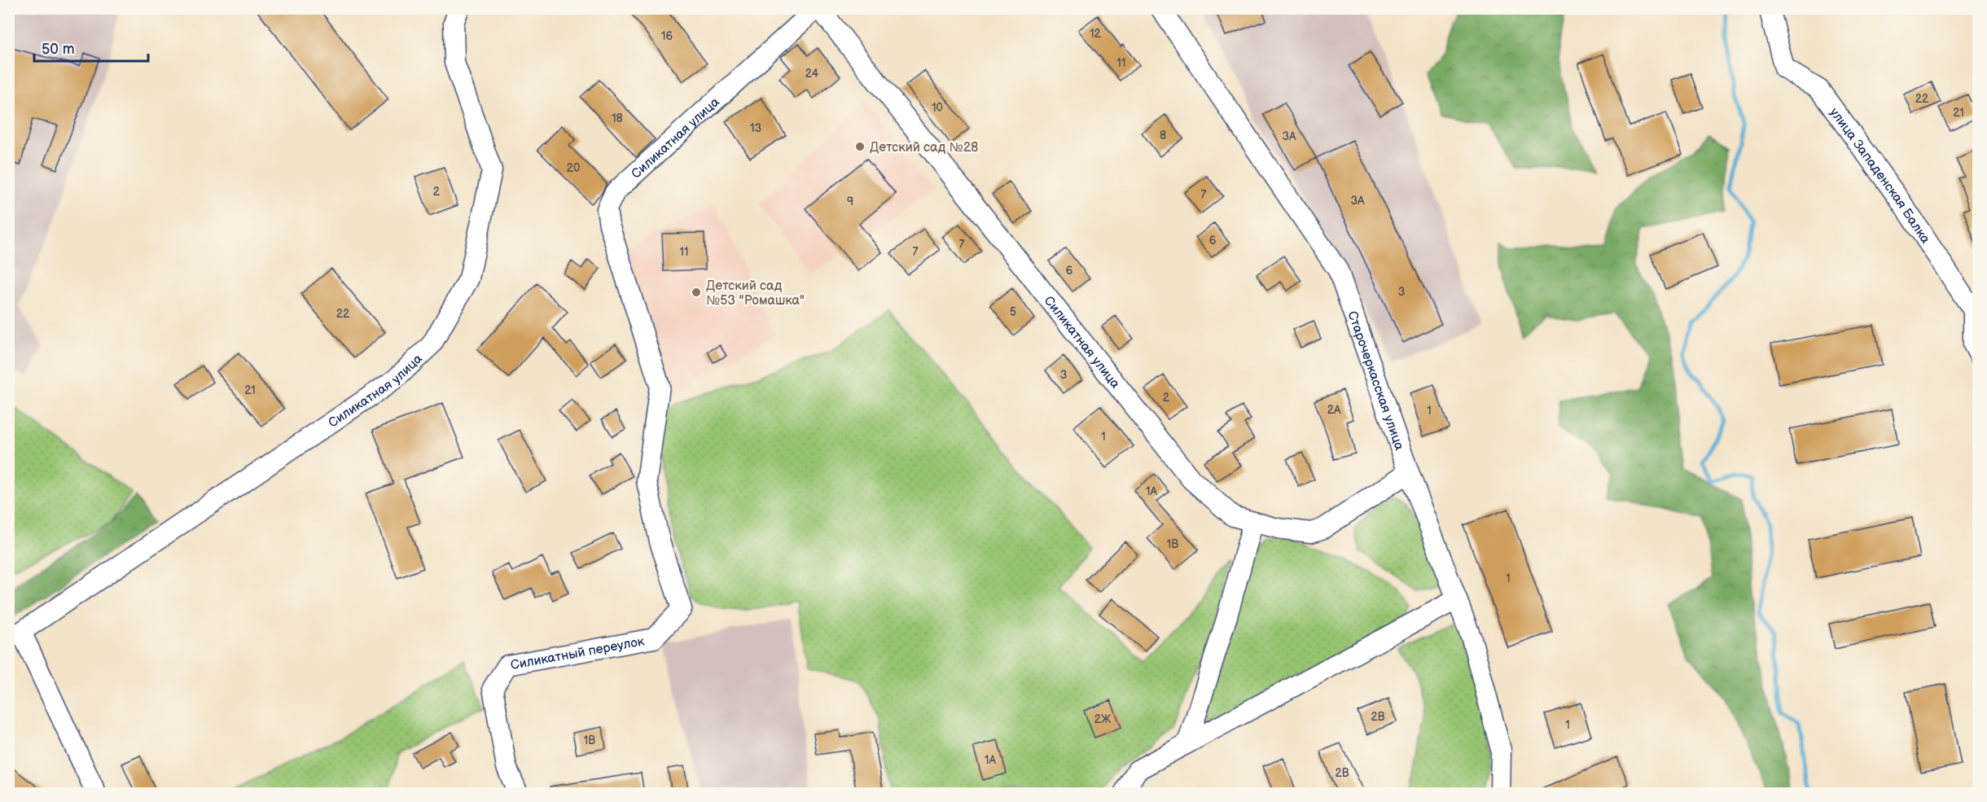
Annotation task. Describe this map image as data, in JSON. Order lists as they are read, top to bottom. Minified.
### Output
{"streets":{"street":["Силикатная улица","улица Западенская Балка","Старочеркасская улица","Силикатный переулок"]},"crossings":[["Силикатная улица","Старочеркасская улица"],["Силикатная улица","Силикатный переулок"]],"places":["Детский сад №28","Детский сад №53 \"Ромашка\""],"house_numbers":["12","16","11","24","22","10","21","18","13","8","3А","20","2","7","3А","9","6","7","11","7","6","3","5","22","3","21","2","2А","1","1","1А","1В","1","2В","2Ж","1","1В","1А","2В"],"scale_bar":"50 m"}
